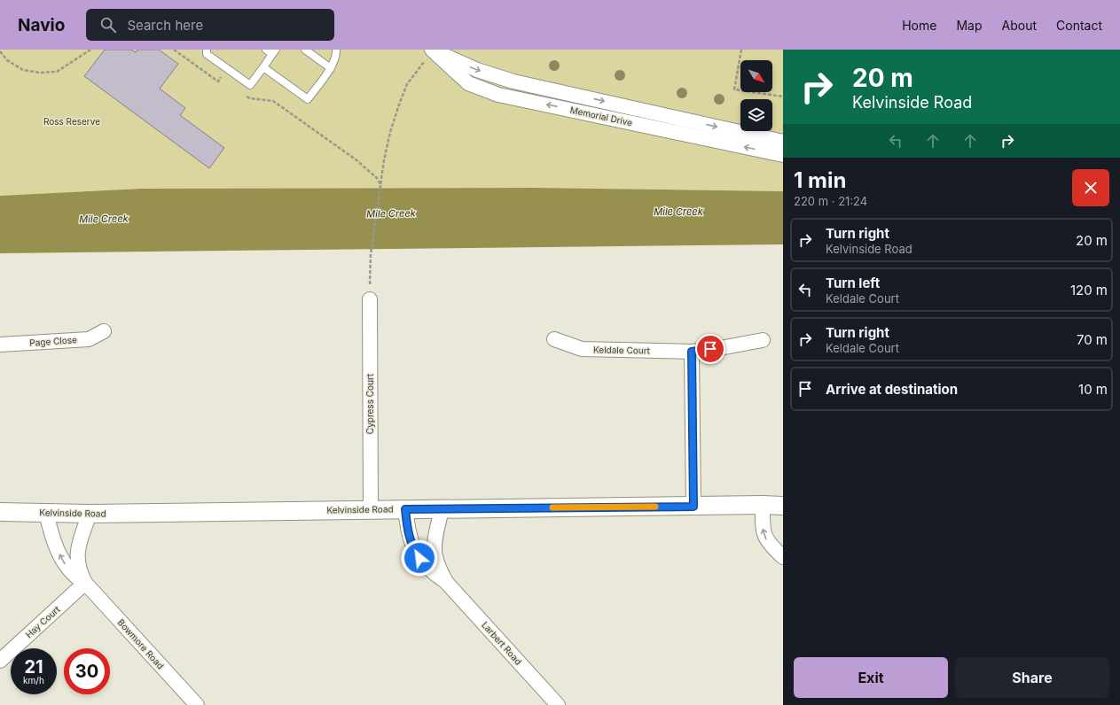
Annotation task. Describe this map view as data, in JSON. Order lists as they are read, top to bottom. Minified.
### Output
{"streets":{"street":["Memorial Drive","Page Close","Keldale Court","Cypress Court","Kelvinside Road","Hay Court","Larbert Road","Bowmore Road"]},"crossings":[["Cypress Court","Kelvinside Road"],["Kelvinside Road","Larbert Road"],["Kelvinside Road","Bowmore Road"],["Hay Court","Bowmore Road"]],"water":["Mile Creek"],"parks":["Ross Reserve"],"north":"bottom right","page":{"header":"Navio","search":"Search here","nav":["Home","Map","About","Contact"],"turn":["20 m","Kelvinside Road"],"heading":["1 min","220 m · 21:24"],"list":[{"name":"Turn right","note":"Kelvinside Road","value":"20 m"},{"name":"Turn left","note":"Keldale Court","value":"120 m"},{"name":"Turn right","note":"Keldale Court","value":"70 m"},{"name":"Arrive at destination","value":"10 m"}],"speed":"21 km/h","limit":"30","buttons":["Exit","Share"]}}
